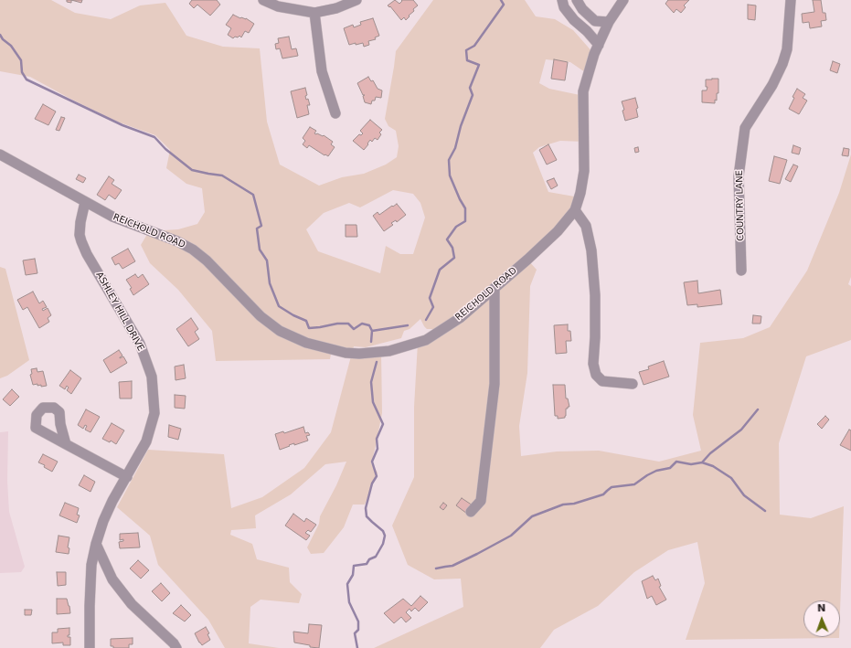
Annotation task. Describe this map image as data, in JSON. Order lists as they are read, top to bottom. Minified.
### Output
{"streets":{"street":["COUNTRY LANE","REICHOLD ROAD","ASHLEY HILL DRIVE"]},"crossings":[["REICHOLD ROAD","ASHLEY HILL DRIVE"]],"north":"top"}
